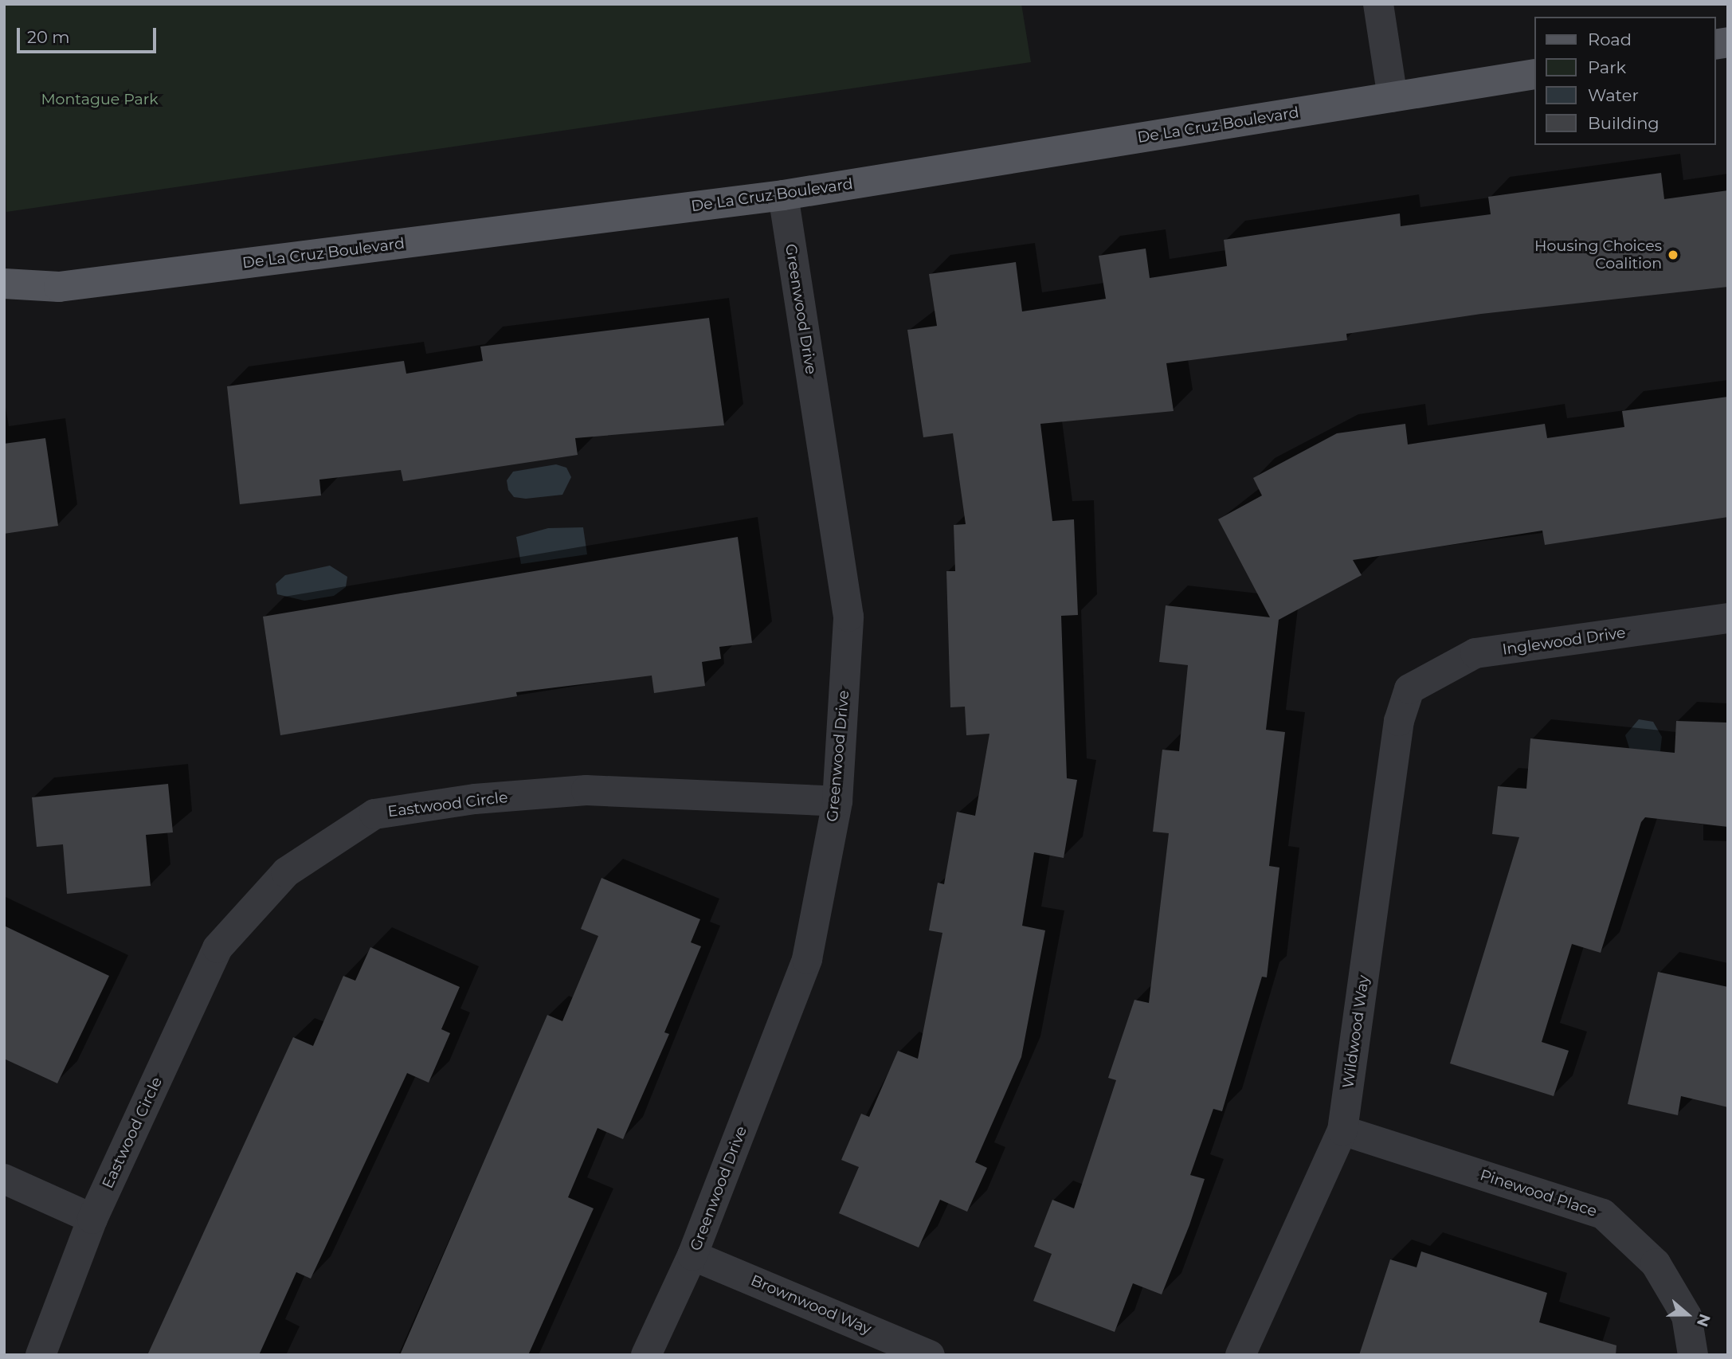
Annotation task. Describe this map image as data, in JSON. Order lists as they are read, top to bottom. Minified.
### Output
{"streets":{"main road":["De La Cruz Boulevard"],"street":["Greenwood Drive","Inglewood Drive","Eastwood Circle","Wildwood Way","Pinewood Place","Brownwood Way"]},"crossings":[["De La Cruz Boulevard","Greenwood Drive"],["Greenwood Drive","Eastwood Circle"],["Greenwood Drive","Brownwood Way"],["Inglewood Drive","Wildwood Way"],["Wildwood Way","Pinewood Place"]],"parks":["Montague Park"],"places":["Housing Choices Coalition"],"legend":["Road","Park","Water","Building"],"scale_bar":"20 m","north":"right"}
